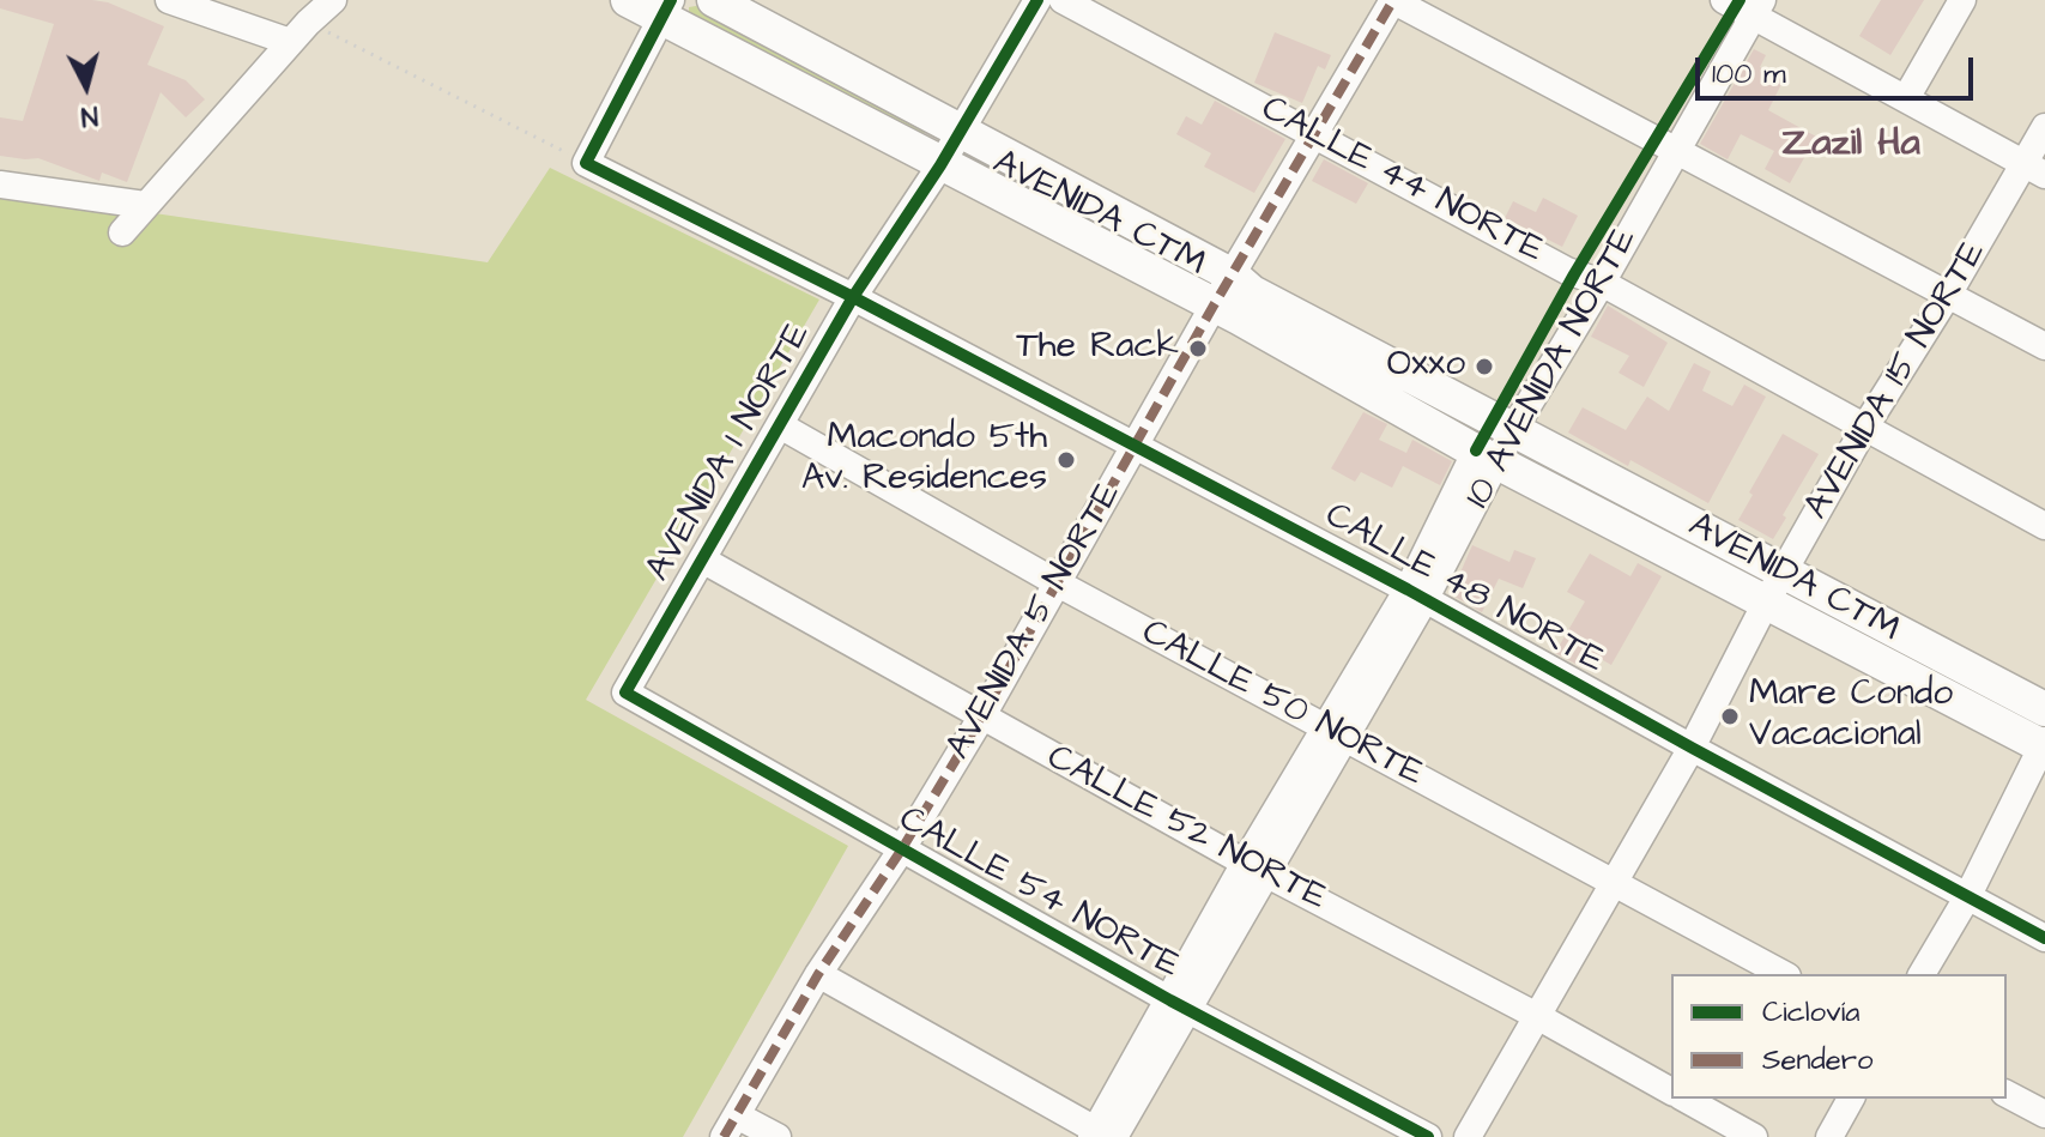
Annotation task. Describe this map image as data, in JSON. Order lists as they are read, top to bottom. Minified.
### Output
{"streets":{"main road":["AVENIDA CTM"],"street":["CALLE 44 NORTE","10 AVENIDA NORTE","AVENIDA 15 NORTE","AVENIDA 1 NORTE","CALLE 48 NORTE","AVENIDA 5 NORTE","CALLE 50 NORTE","CALLE 52 NORTE","CALLE 54 NORTE"]},"crossings":[["CALLE 44 NORTE","10 AVENIDA NORTE"],["CALLE 44 NORTE","AVENIDA 15 NORTE"],["CALLE 44 NORTE","AVENIDA 5 NORTE"],["AVENIDA CTM","10 AVENIDA NORTE"],["AVENIDA CTM","AVENIDA 15 NORTE"],["AVENIDA CTM","AVENIDA 1 NORTE"],["AVENIDA CTM","AVENIDA 5 NORTE"],["10 AVENIDA NORTE","CALLE 48 NORTE"],["10 AVENIDA NORTE","CALLE 50 NORTE"],["10 AVENIDA NORTE","CALLE 52 NORTE"],["10 AVENIDA NORTE","CALLE 54 NORTE"],["AVENIDA 15 NORTE","CALLE 48 NORTE"],["AVENIDA 15 NORTE","CALLE 50 NORTE"],["AVENIDA 15 NORTE","CALLE 52 NORTE"],["AVENIDA 1 NORTE","CALLE 48 NORTE"],["AVENIDA 1 NORTE","CALLE 50 NORTE"],["AVENIDA 1 NORTE","CALLE 52 NORTE"],["AVENIDA 1 NORTE","CALLE 54 NORTE"],["CALLE 48 NORTE","AVENIDA 5 NORTE"],["AVENIDA 5 NORTE","CALLE 50 NORTE"],["AVENIDA 5 NORTE","CALLE 52 NORTE"],["AVENIDA 5 NORTE","CALLE 54 NORTE"]],"districts":["Zazil Ha"],"places":["The Rack","Oxxo","Macondo 5th Av. Residences","Mare Condo Vacacional"],"legend":["Ciclovía","Sendero"],"scale_bar":"100 m","north":"bottom"}
